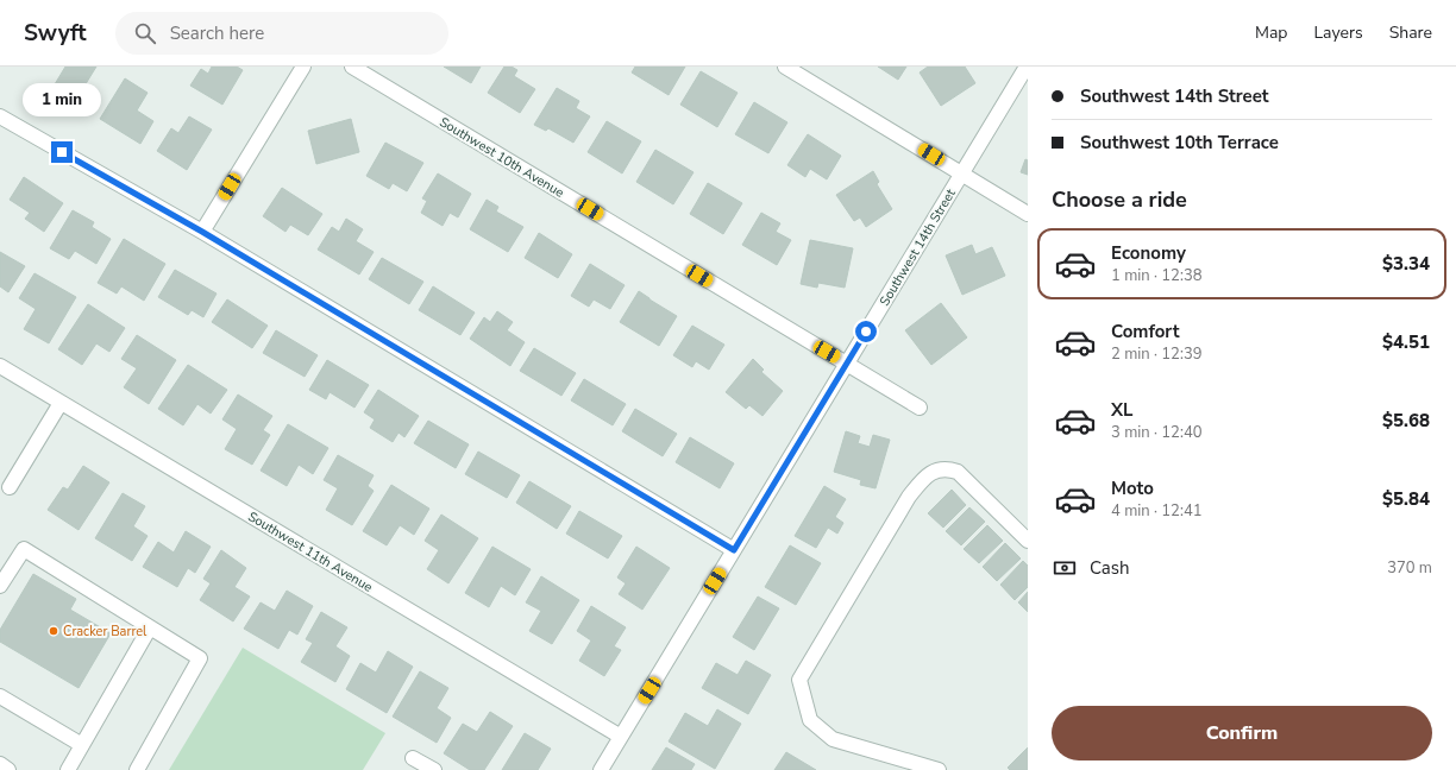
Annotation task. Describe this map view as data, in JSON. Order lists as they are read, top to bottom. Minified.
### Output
{"streets":{"street":["Southwest 10th Avenue","Southwest 14th Street","Southwest 11th Avenue"]},"crossings":[["Southwest 10th Avenue","Southwest 14th Street"],["Southwest 14th Street","Southwest 11th Avenue"]],"places":["Cracker Barrel"],"page":{"header":"Swyft","search":"Search here","nav":["Map","Layers","Share"],"banner":["Southwest 14th Street","Southwest 10th Terrace"],"bubble":"1 min","heading":"Choose a ride","list":[{"name":"Economy","note":"1 min · 12:38","value":"$3.34"},{"name":"Comfort","note":"2 min · 12:39","value":"$4.51"},{"name":"XL","note":"3 min · 12:40","value":"$5.68"},{"name":"Moto","note":"4 min · 12:41","value":"$5.84"}],"pay":["Cash","370 m"],"buttons":"Confirm"}}
